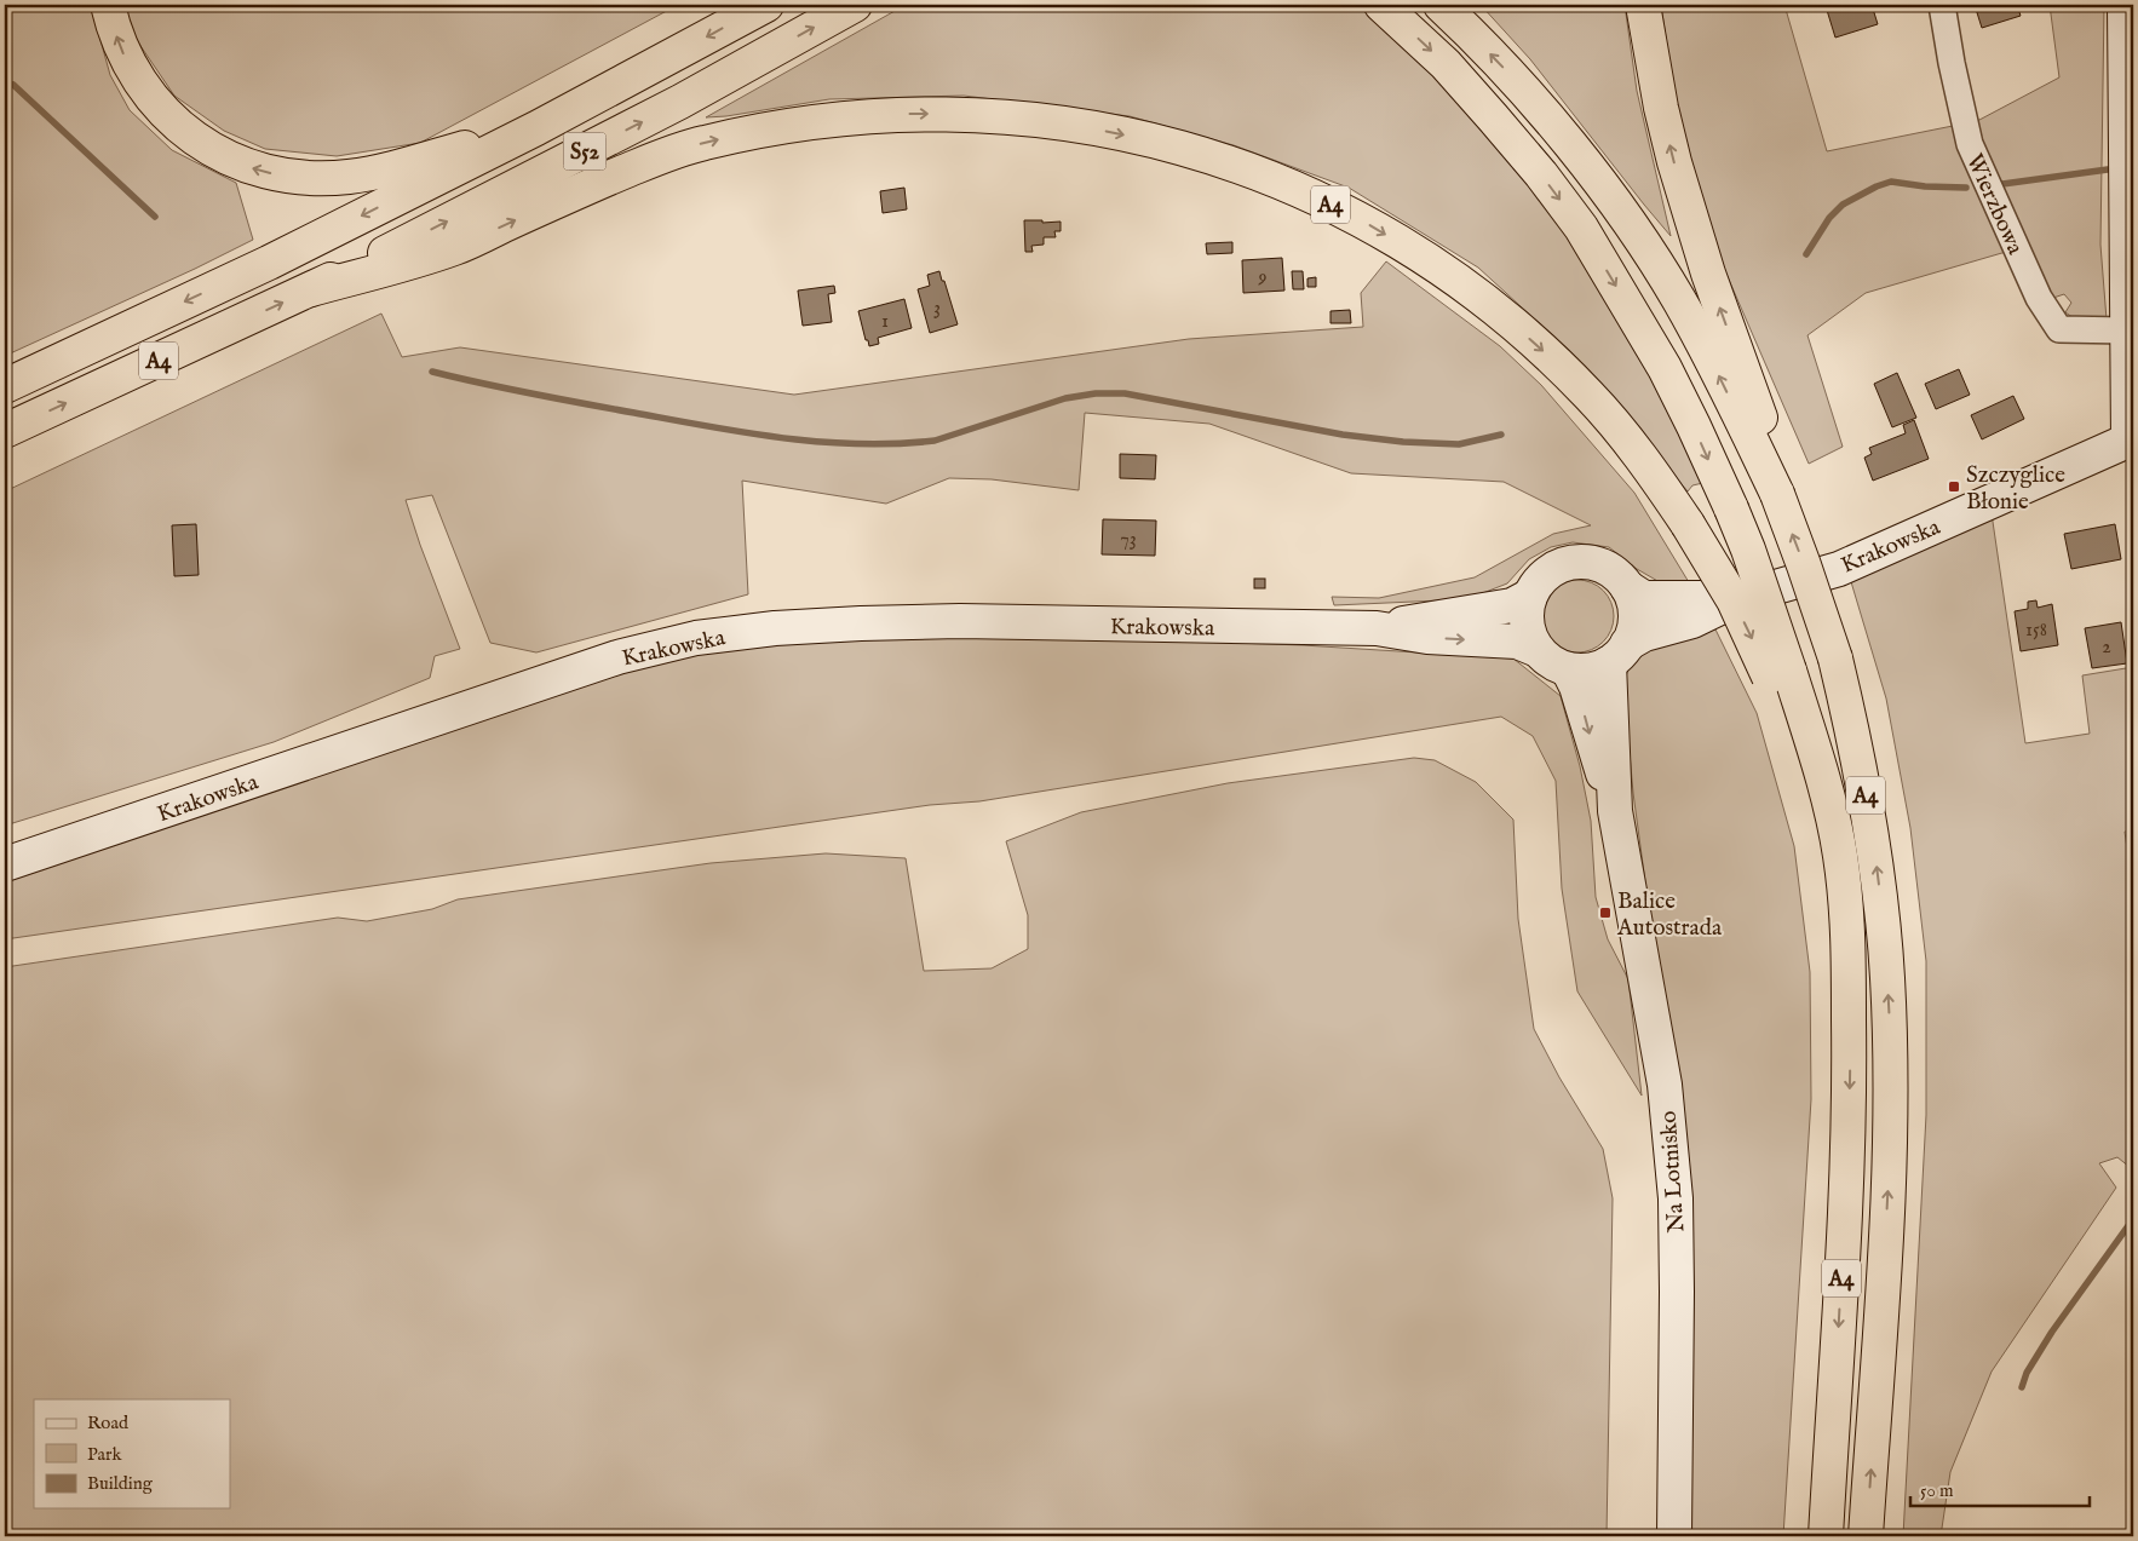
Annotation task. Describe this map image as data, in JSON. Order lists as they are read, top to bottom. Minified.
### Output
{"streets":{"highway":["S52","A4"],"main road":["Krakowska","Na Lotnisko"],"street":["Wierzbowa"]},"crossings":[["S52","A4"],["Krakowska","Na Lotnisko"]],"places":{"transit":["Szczyglice Błonie","Balice Autostrada"]},"house_numbers":["9","3","1","73","158","2"],"legend":["Road","Park","Building"],"scale_bar":"50 m"}
